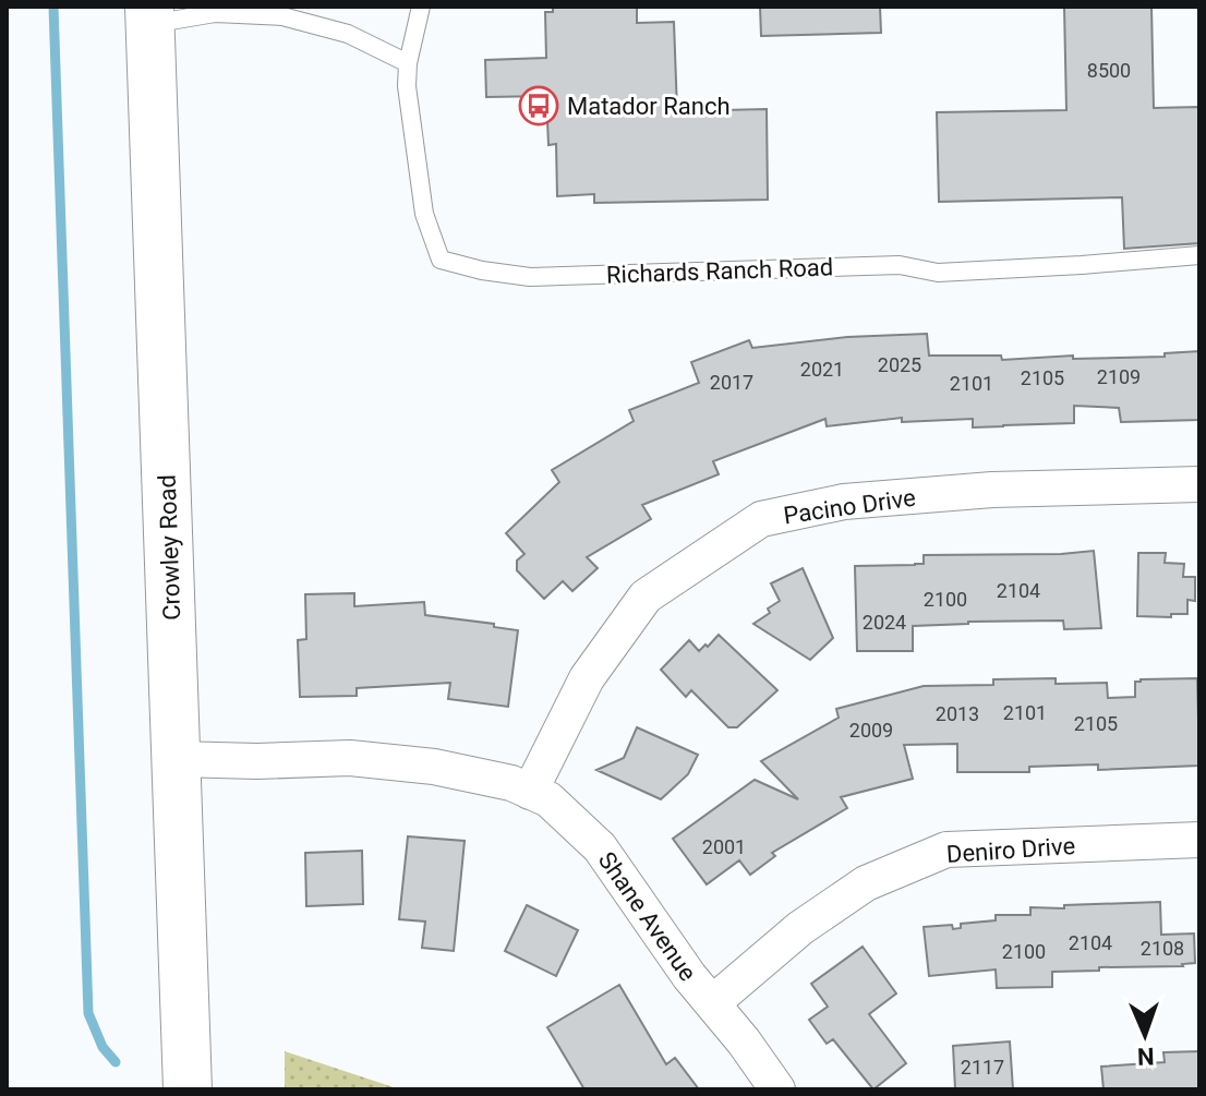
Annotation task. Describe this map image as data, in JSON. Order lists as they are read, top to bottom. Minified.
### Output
{"streets":{"main road":["Crowley Road"],"street":["Pacino Drive","Deniro Drive","Shane Avenue"],"lane":["Richards Ranch Road"]},"crossings":[["Pacino Drive","Shane Avenue"],["Crowley Road","Shane Avenue"],["Deniro Drive","Shane Avenue"]],"places":{"bus stop":["Matador Ranch"]},"house_numbers":["8500","2025","2021","2109","2105","2017","2101","2104","2100","2024","2101","2013","2105","2009","2001","2104","2108","2100","2117"],"north":"bottom"}
